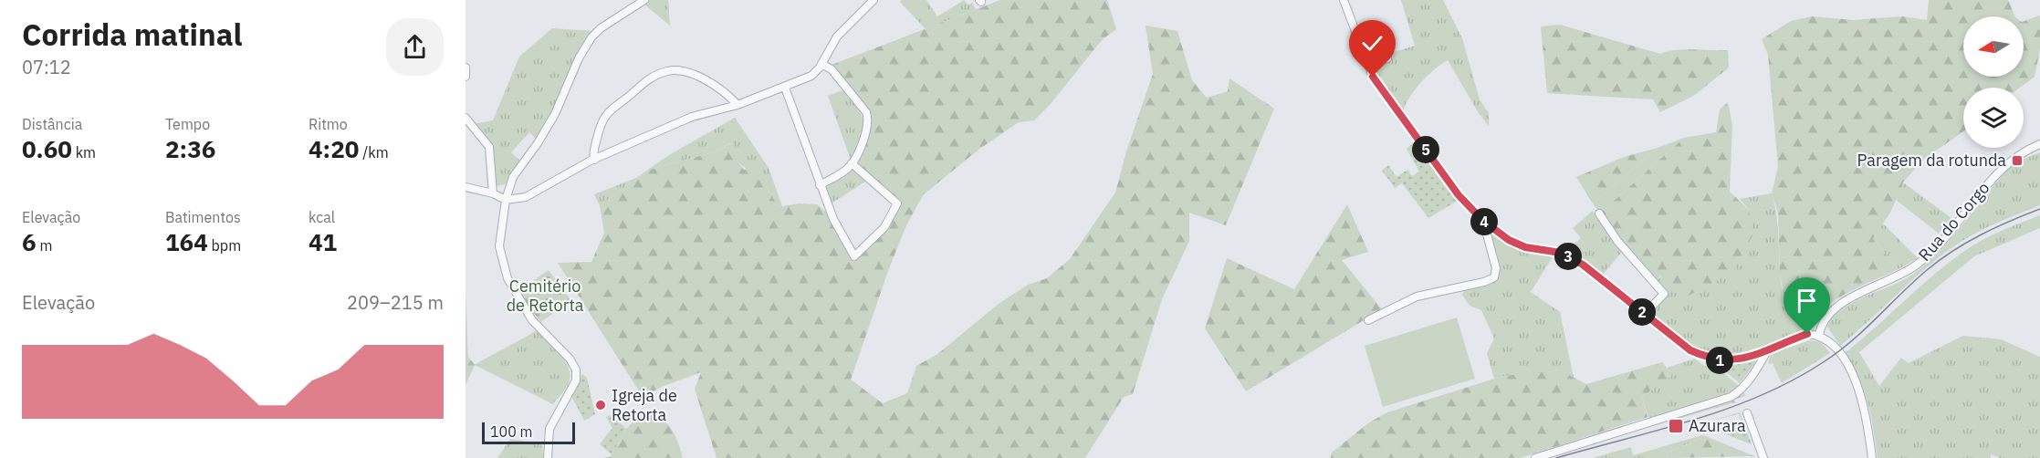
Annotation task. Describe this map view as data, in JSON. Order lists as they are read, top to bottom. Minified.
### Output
{"streets":{"street":["Rua do Corgo"]},"parks":["Cemitério de Retorta"],"places":{"transit":["Paragem da rotunda","Azurara"],"other":["Igreja de Retorta"]},"scale_bar":"100 m","north":"left","page":{"heading":["Corrida matinal","07:12"],"stats":[["Distância","0.60 km"],["Tempo","2:36"],["Ritmo","4:20 /km"],["Elevação","6 m"],["Batimentos","164 bpm"],["kcal","41"]],"pins":["5","4","3","2","1"],"chart":["Elevação","209–215 m"],"scale":"100 m"}}
